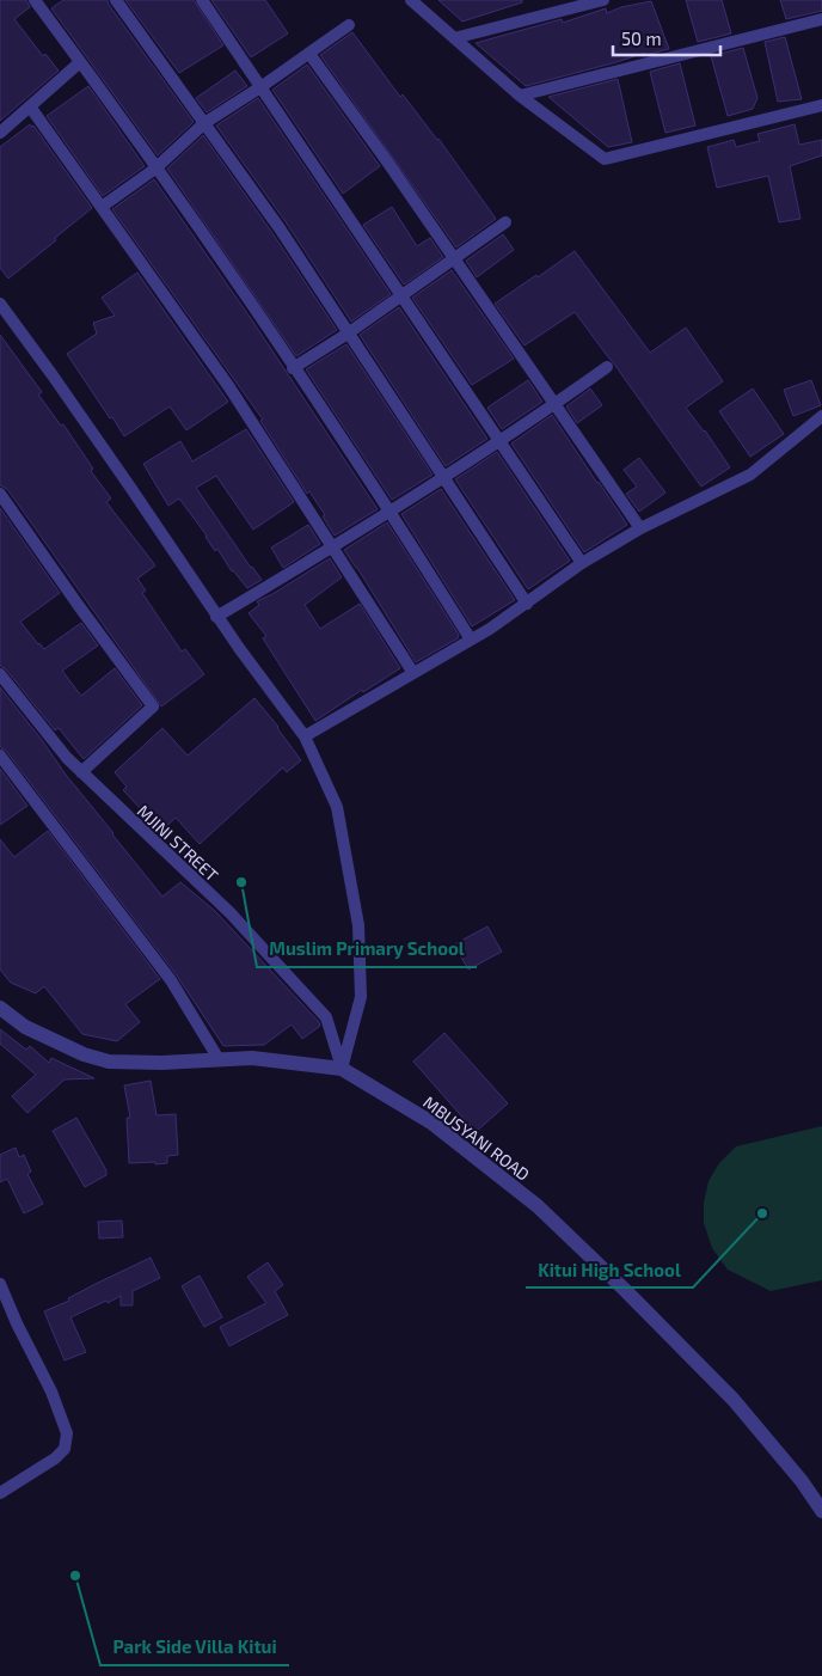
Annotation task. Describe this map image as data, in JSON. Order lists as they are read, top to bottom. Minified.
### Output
{"streets":{"street":["MJINI STREET","MBUSYANI ROAD"]},"crossings":[["MJINI STREET","MBUSYANI ROAD"]],"places":["Muslim Primary School","Kitui High School","Park Side Villa Kitui"],"scale_bar":"50 m"}
